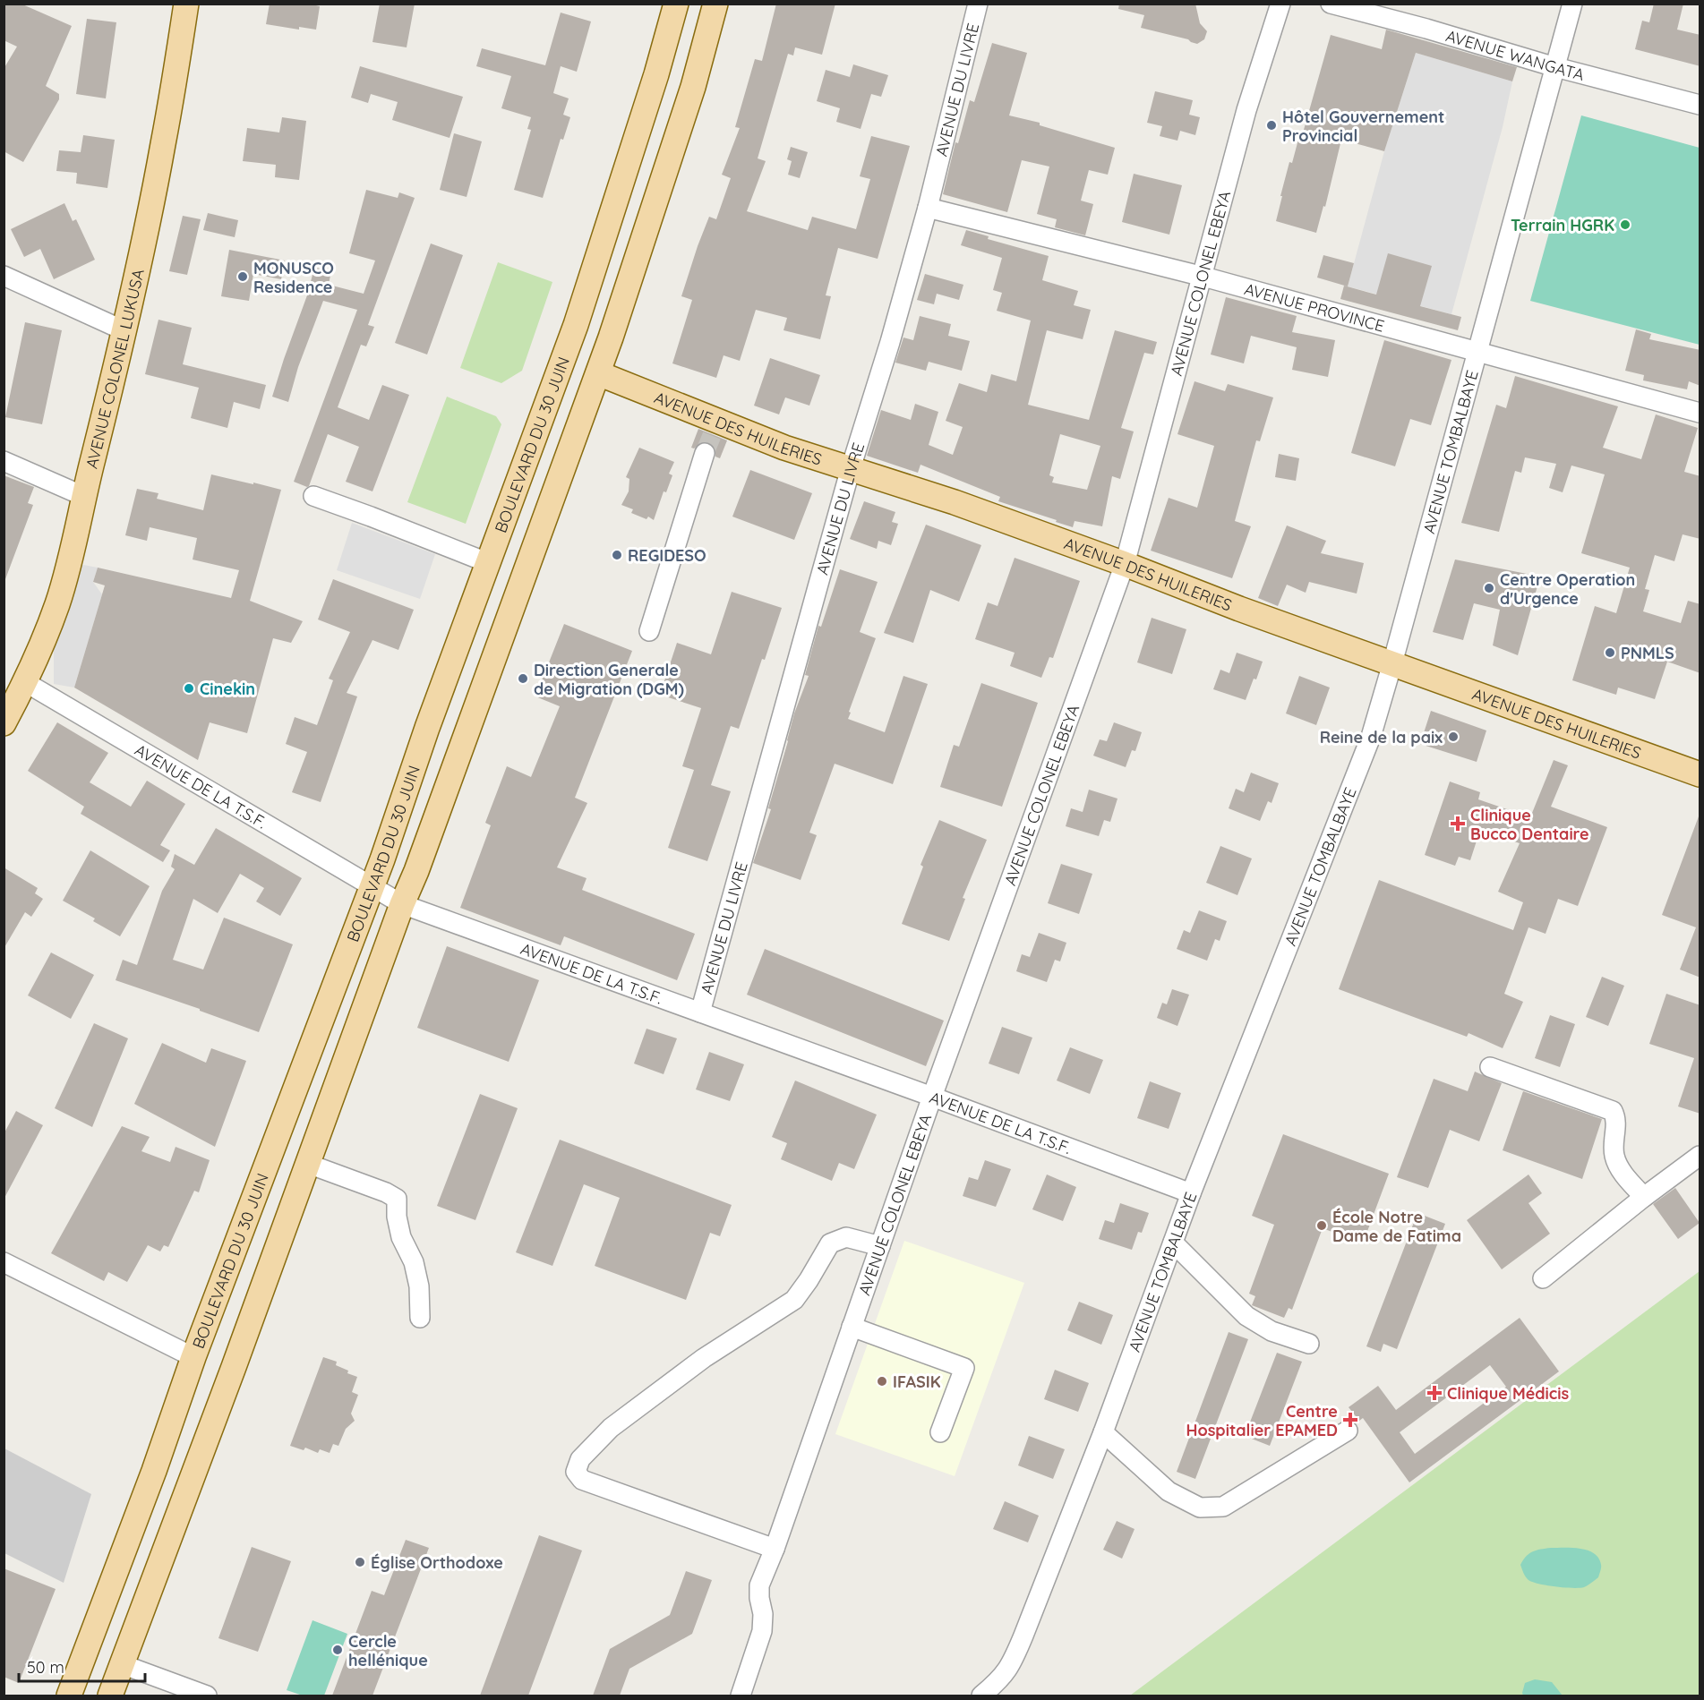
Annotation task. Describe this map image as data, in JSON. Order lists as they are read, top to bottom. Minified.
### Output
{"streets":{"main road":["AVENUE COLONEL LUKUSA","AVENUE DES HUILERIES","BOULEVARD DU 30 JUIN"],"street":["AVENUE WANGATA","AVENUE DU LIVRE","AVENUE COLONEL EBEYA","AVENUE PROVINCE","AVENUE TOMBALBAYE","AVENUE DE LA T.S.F."]},"crossings":[["AVENUE WANGATA","AVENUE TOMBALBAYE"],["AVENUE DU LIVRE","AVENUE PROVINCE"],["AVENUE DU LIVRE","AVENUE DES HUILERIES"],["AVENUE DU LIVRE","AVENUE DE LA T.S.F."],["AVENUE COLONEL EBEYA","AVENUE PROVINCE"],["AVENUE COLONEL EBEYA","AVENUE DES HUILERIES"],["AVENUE COLONEL EBEYA","AVENUE DE LA T.S.F."],["AVENUE PROVINCE","AVENUE TOMBALBAYE"],["AVENUE COLONEL LUKUSA","AVENUE DE LA T.S.F."],["AVENUE DES HUILERIES","AVENUE TOMBALBAYE"],["BOULEVARD DU 30 JUIN","AVENUE DE LA T.S.F."],["AVENUE TOMBALBAYE","AVENUE DE LA T.S.F."]],"places":{"other":["Hôtel Gouvernement Provincial","Terrain HGRK","MONUSCO Residence","REGIDESO","Centre Operation d'Urgence","PNMLS","Direction Generale de Migration (DGM)","Cinekin","Reine de la paix","École Notre Dame de Fatima","IFASIK","Église Orthodoxe","Cercle hellénique"],"health":["Clinique Bucco Dentaire","Clinique Médicis","Centre Hospitalier EPAMED"]},"scale_bar":"50 m"}
